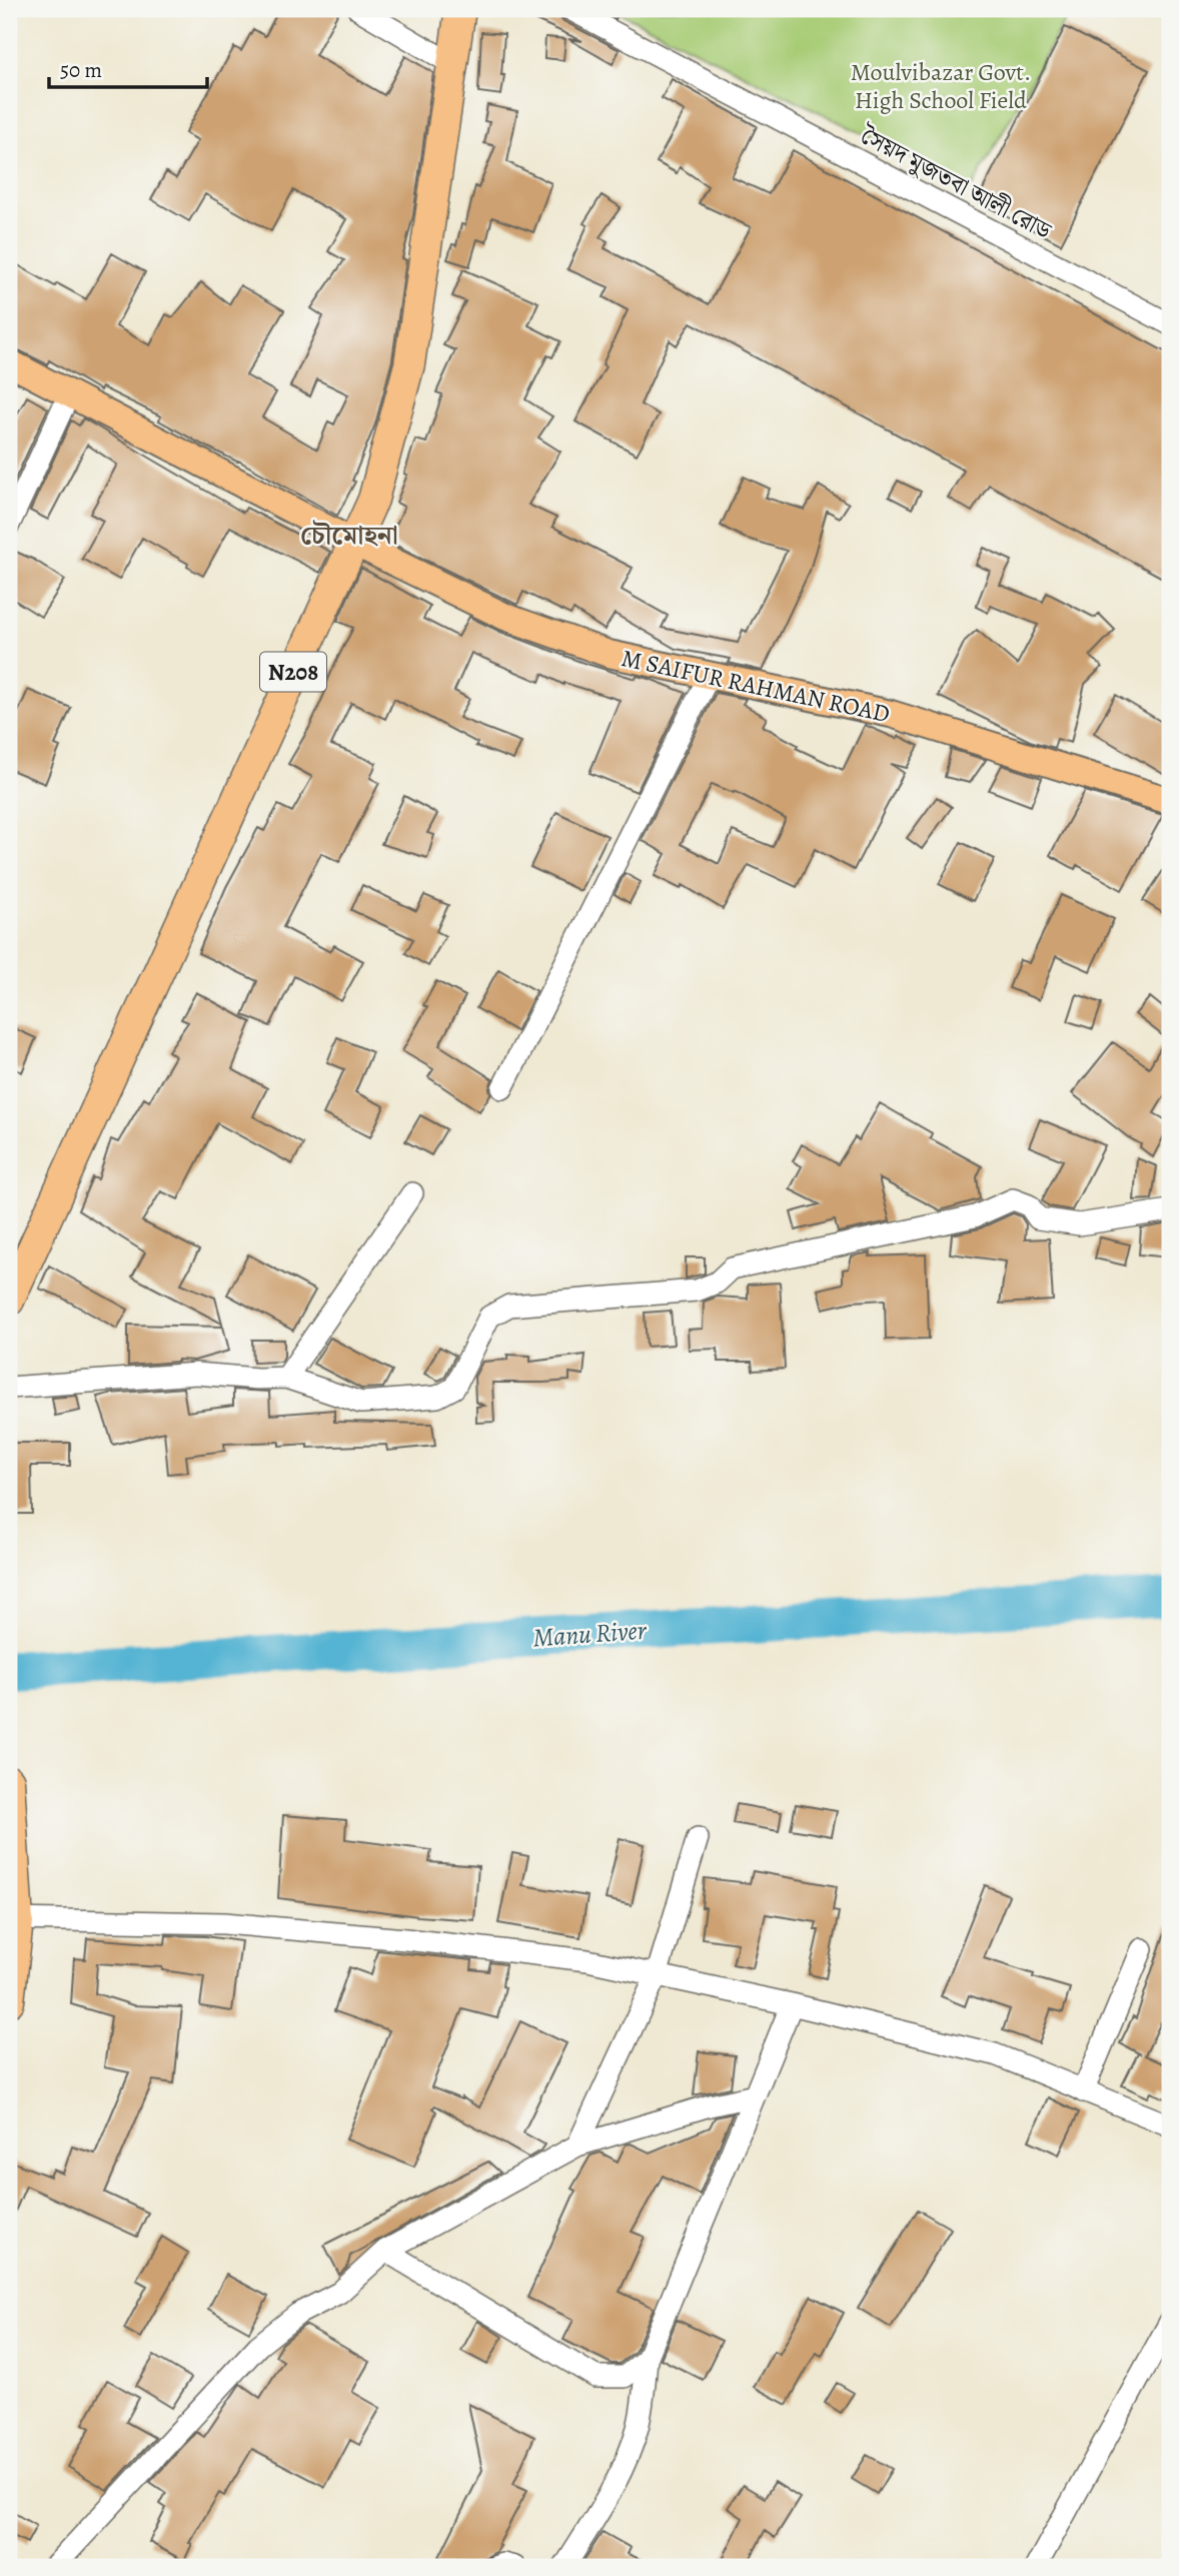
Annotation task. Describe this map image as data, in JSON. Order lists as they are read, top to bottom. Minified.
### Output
{"streets":{"highway":["N208"],"main road":["M SAIFUR RAHMAN ROAD"],"street":["সৈয়দ মুজতবা আলী রোড"]},"crossings":[["N208","M SAIFUR RAHMAN ROAD"]],"districts":["চৌমোহনা"],"water":["Manu River"],"parks":["Moulvibazar Govt. High School Field"],"scale_bar":"50 m"}
